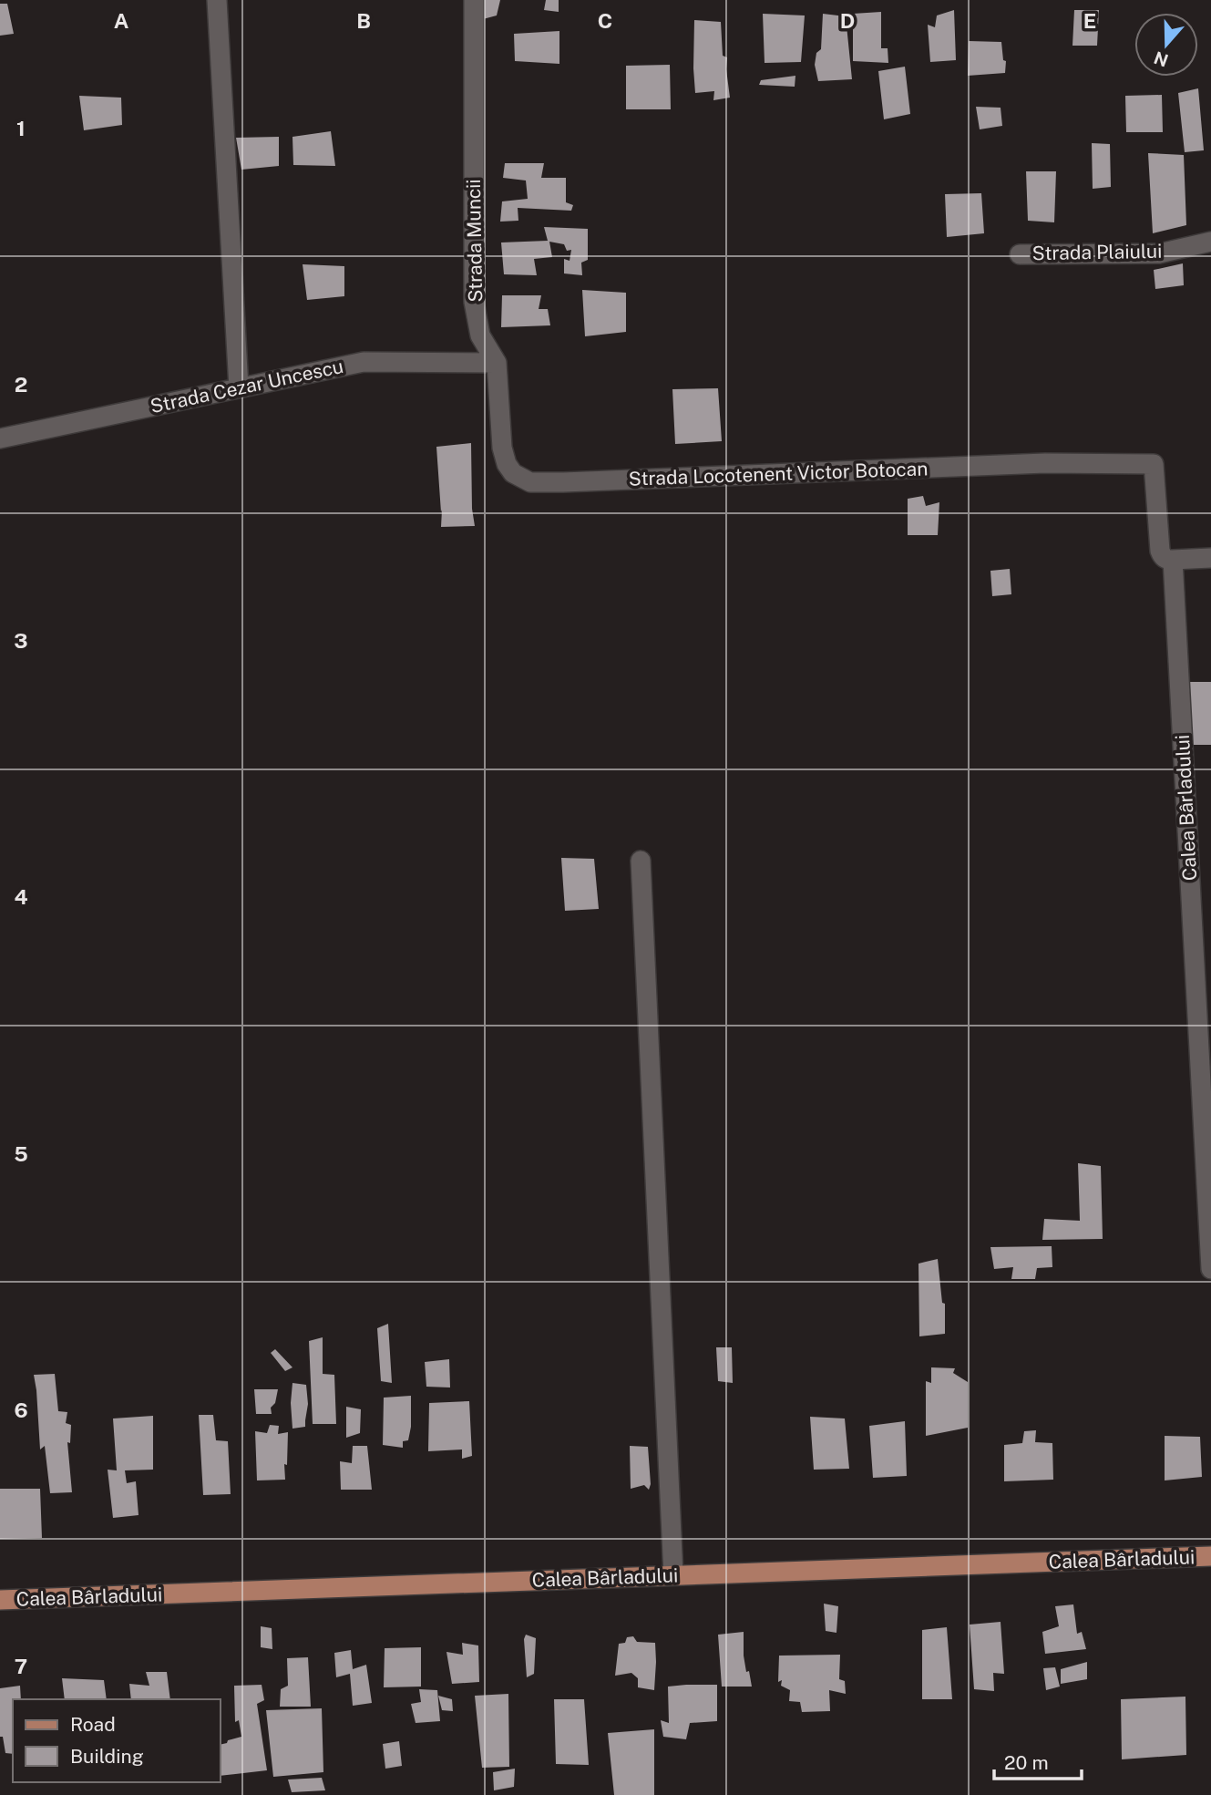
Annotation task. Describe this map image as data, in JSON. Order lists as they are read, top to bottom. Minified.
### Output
{"streets":{"main road":["Calea Bârladului"],"street":["Strada Muncii","Strada Plaiului","Strada Cezar Uncescu","Strada Locotenent Victor Botocan"]},"crossings":[["Strada Muncii","Strada Cezar Uncescu"],["Strada Muncii","Strada Locotenent Victor Botocan"],["Strada Locotenent Victor Botocan","Calea Bârladului"]],"legend":["Road","Building"],"scale_bar":"20 m","north":"bottom","grid":{"columns":["A","B","C","D","E"],"rows":["1","2","3","4","5","6","7"]}}
